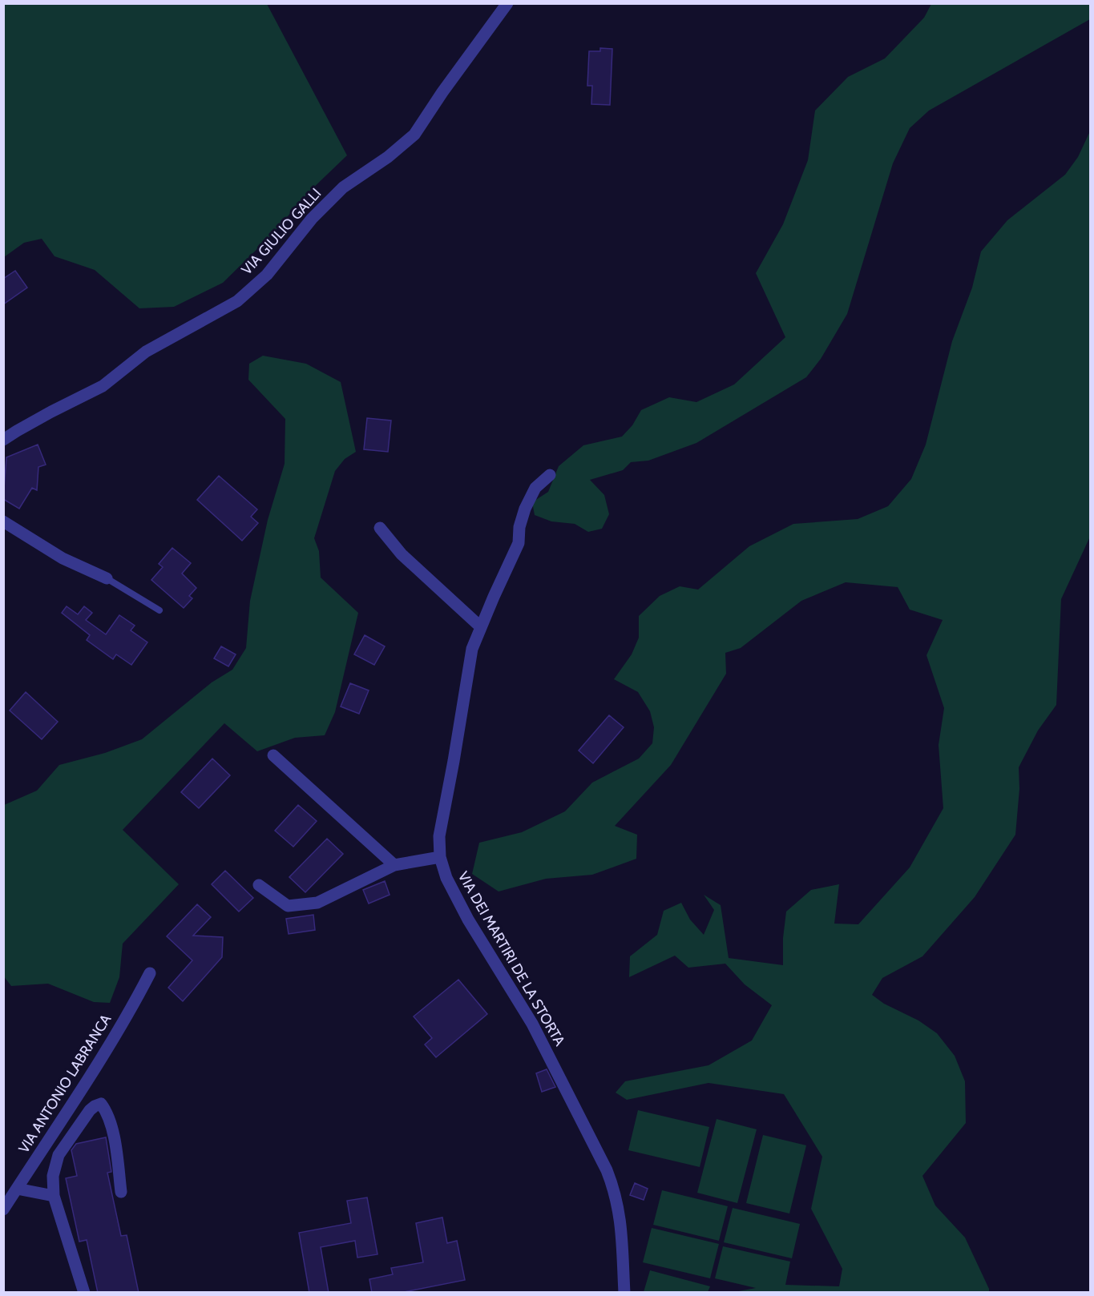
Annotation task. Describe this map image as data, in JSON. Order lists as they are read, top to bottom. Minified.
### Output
{"streets":{"street":["VIA GIULIO GALLI","VIA DEI MARTIRI DE LA STORTA","VIA ANTONIO LABRANCA"]}}
